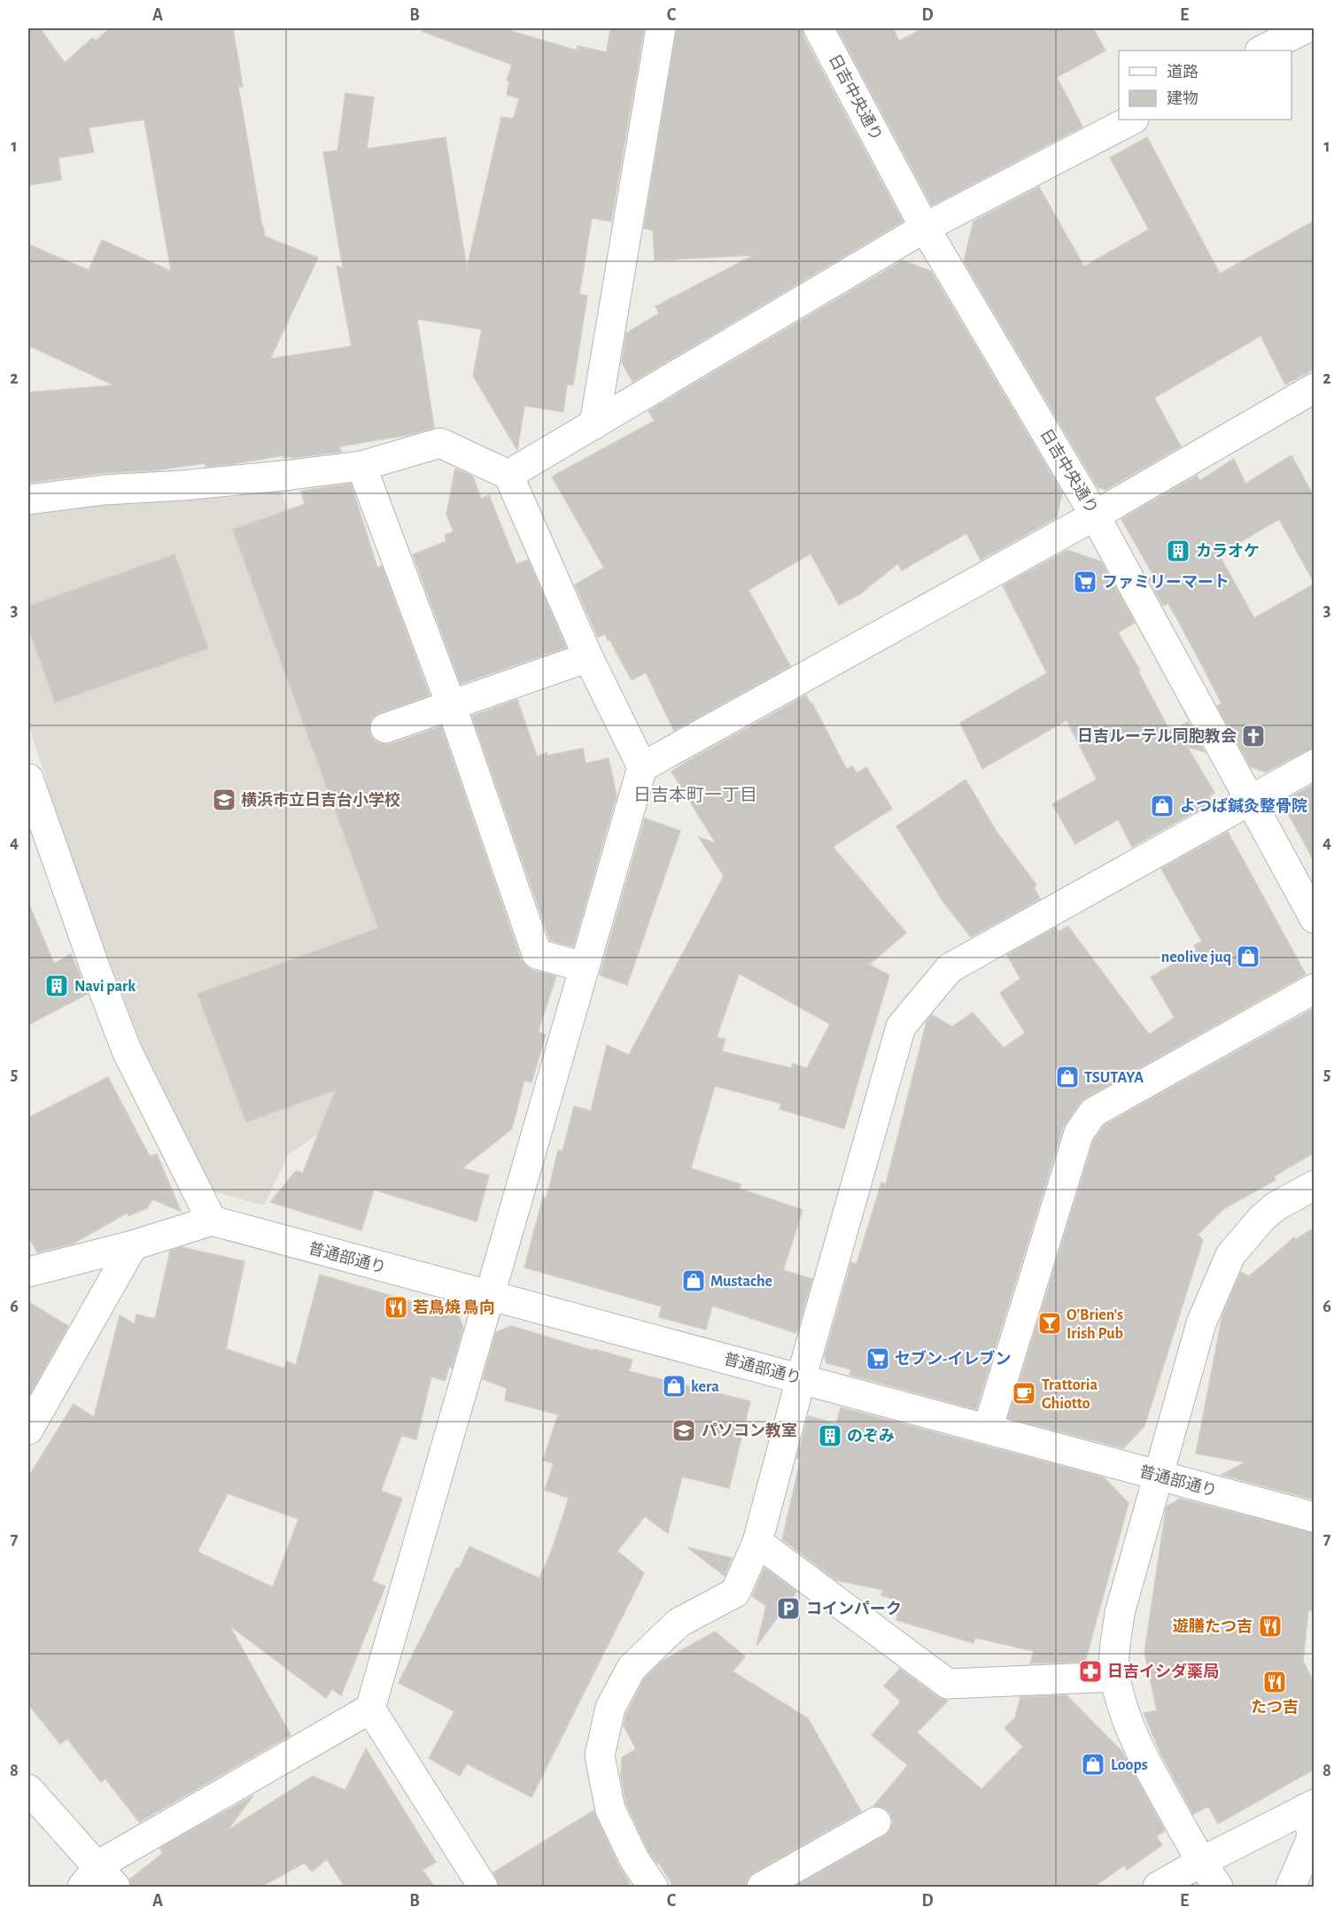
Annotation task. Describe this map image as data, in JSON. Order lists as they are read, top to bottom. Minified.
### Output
{"streets":{"street":["日吉中央通り","普通部通り"]},"districts":["日吉本町一丁目"],"places":{"building":["カラオケ","Navi park","のぞみ"],"supermarket":["ファミリーマート","セブン-イレブン"],"church":["日吉ルーテル同胞教会"],"school or university":["横浜市立日吉台小学校","パソコン教室"],"shop":["よつば鍼灸整骨院","neolive juq","TSUTAYA","Mustache","kera","Loops"],"restaurant":["若鳥焼 鳥向","遊膳たつ吉","たつ吉"],"bar":["O'Brien's Irish Pub"],"cafe":["Trattoria Ghiotto"],"parking":["コインパーク"],"pharmacy":["日吉イシダ薬局"]},"legend":["道路","建物"],"grid":{"columns":["A","B","C","D","E"],"rows":["1","2","3","4","5","6","7","8"]}}
